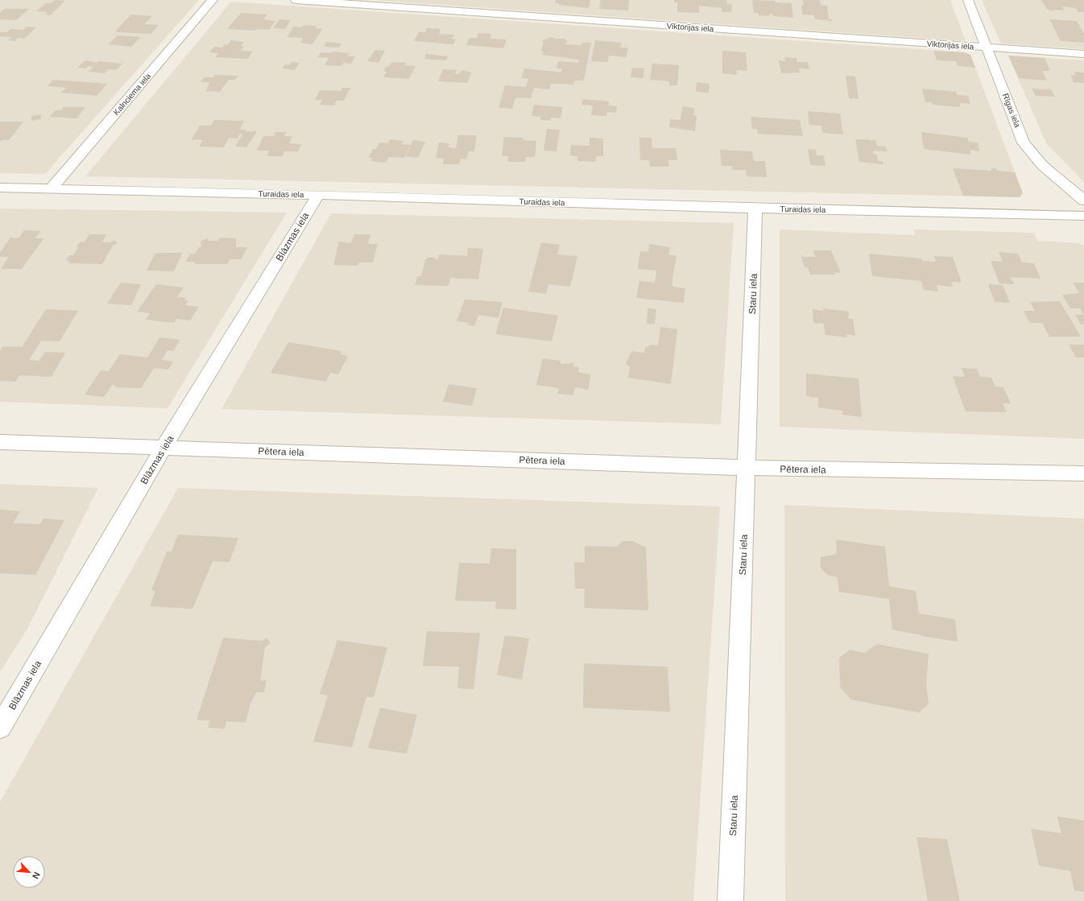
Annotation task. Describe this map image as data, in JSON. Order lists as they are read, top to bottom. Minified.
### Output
{"streets":{"street":["Viktorijas iela","Kalnciema iela","Rīgas iela","Turaidas iela","Blāzmas iela","Staru iela","Pētera iela"]},"crossings":[["Viktorijas iela","Rīgas iela"],["Kalnciema iela","Turaidas iela"],["Turaidas iela","Blāzmas iela"],["Turaidas iela","Staru iela"],["Blāzmas iela","Pētera iela"],["Staru iela","Pētera iela"]],"north":"bottom right"}
